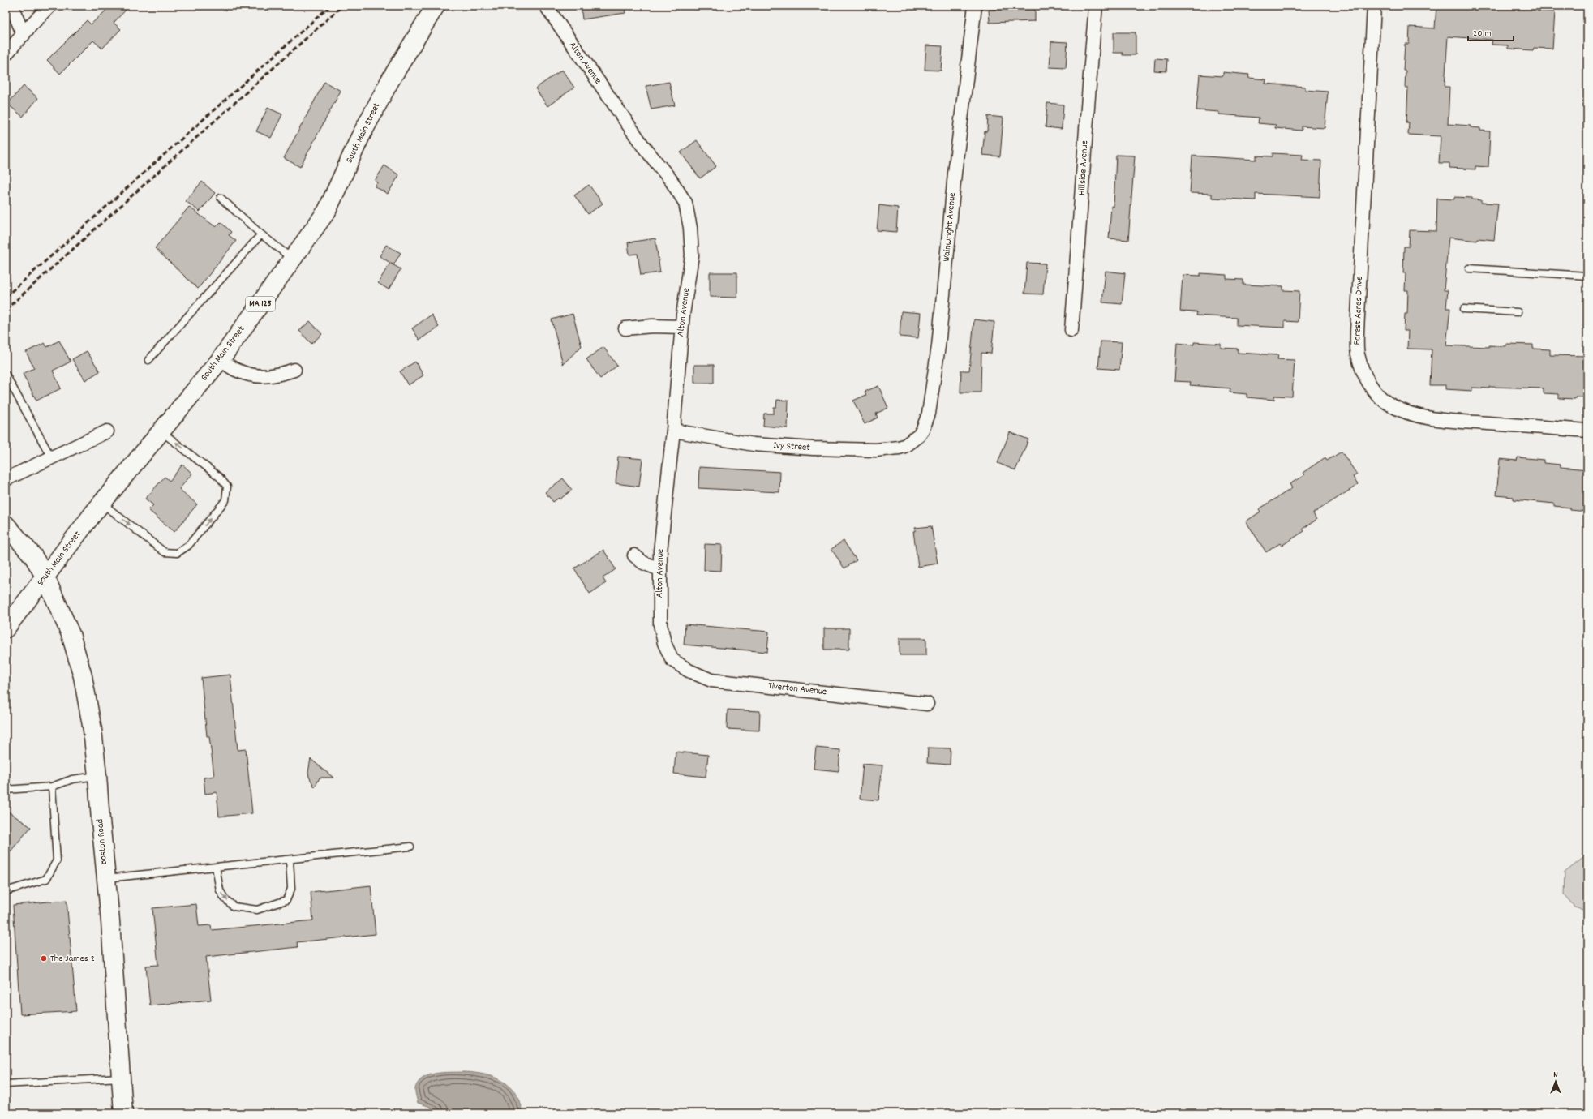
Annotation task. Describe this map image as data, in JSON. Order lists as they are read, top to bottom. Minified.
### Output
{"streets":{"main road":["South Main Street","MA 125","Boston Road"],"street":["Alton Avenue","Hillside Avenue","Wainwright Avenue","Forest Acres Drive","Ivy Street","Tiverton Avenue"]},"crossings":[["Alton Avenue","Ivy Street"],["Alton Avenue","Tiverton Avenue"],["South Main Street","Boston Road"],["Wainwright Avenue","Ivy Street"]],"places":["The James 2"],"scale_bar":"20 m","north":"top"}
